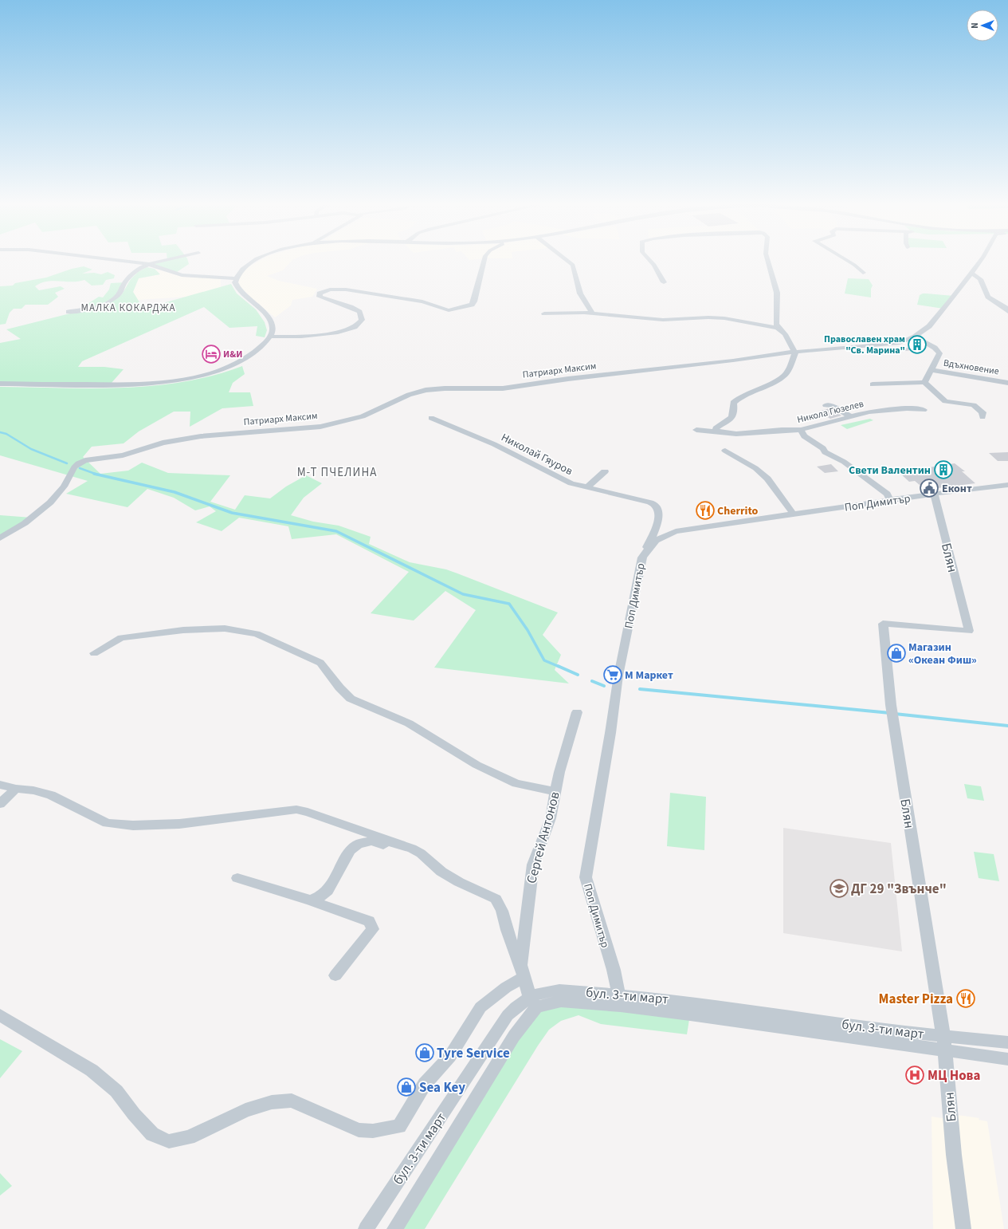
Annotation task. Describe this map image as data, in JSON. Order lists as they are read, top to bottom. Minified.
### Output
{"streets":{"street":["Вдъхновение","Патриарх Максим","Никола Гюзелев","Николай Гяуров","Поп Димитър","Блян","Сергей Антонов","бул. 3-ти март"]},"crossings":[["Николай Гяуров","Поп Димитър"],["Поп Димитър","Блян"],["Поп Димитър","бул. 3-ти март"],["Блян","бул. 3-ти март"],["Сергей Антонов","бул. 3-ти март"]],"districts":["МАЛКА КОКАРДЖА","М-Т ПЧЕЛИНА"],"places":{"building":["Православен храм \"Св. Марина\"","Свети Валентин"],"hotel":["И&И"],"public building":["Еконт"],"restaurant":["Cherrito","Master Pizza"],"shop":["Магазин «Океан Фиш»","Tyre Service","Sea Key"],"supermarket":["М Маркет"],"school or university":["ДГ 29 \"Звънче\""],"hospital":["МЦ Нова"]},"north":"left"}
